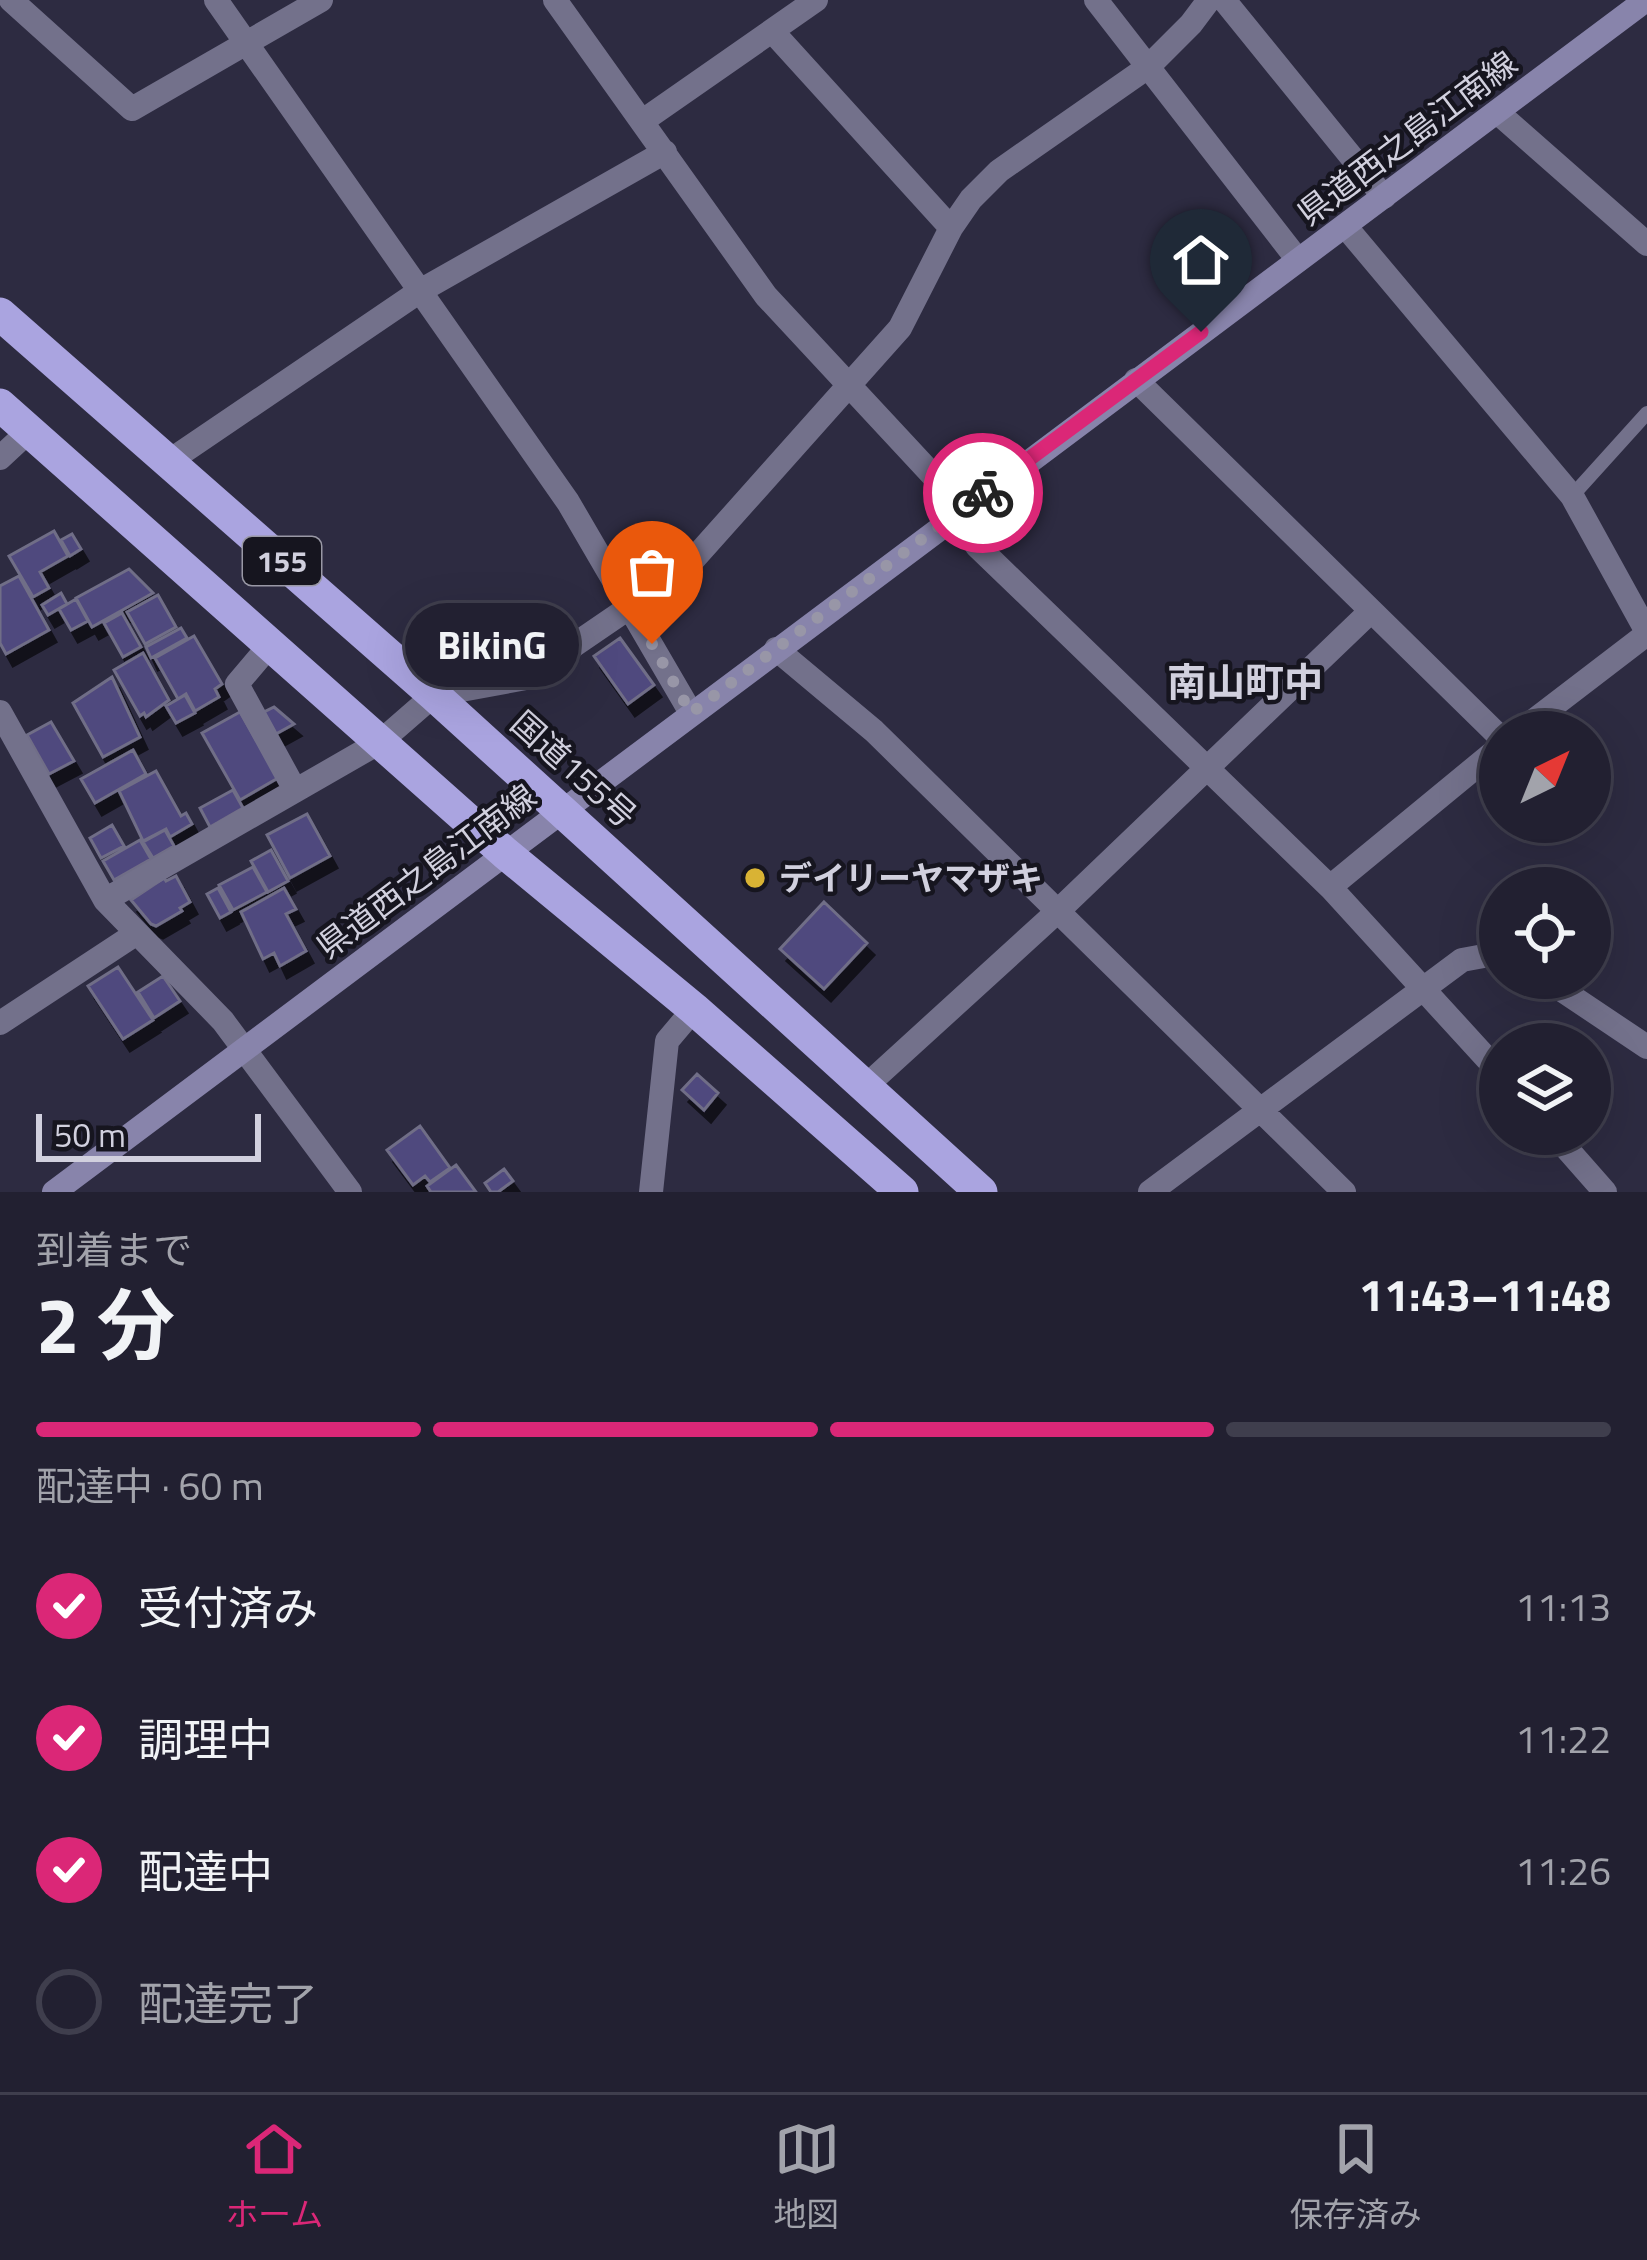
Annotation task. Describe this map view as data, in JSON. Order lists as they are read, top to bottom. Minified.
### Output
{"streets":{"highway":["155","国道155号"],"main road":["県道西之島江南線"]},"crossings":[["県道西之島江南線","155"],["県道西之島江南線","国道155号"]],"districts":["南山町中"],"places":["BikinG","デイリーヤマザキ"],"scale_bar":"50 m","north":"top right","page":{"bubble":"BikinG","scale":"50 m","heading":["2 分","到着まで","11:43–11:48"],"bar":"配達中 · 60 m","list":[["受付済み","11:13"],["調理中","11:22"],["配達中","11:26"],"配達完了"],"tabs":["ホーム","地図","保存済み"]}}
